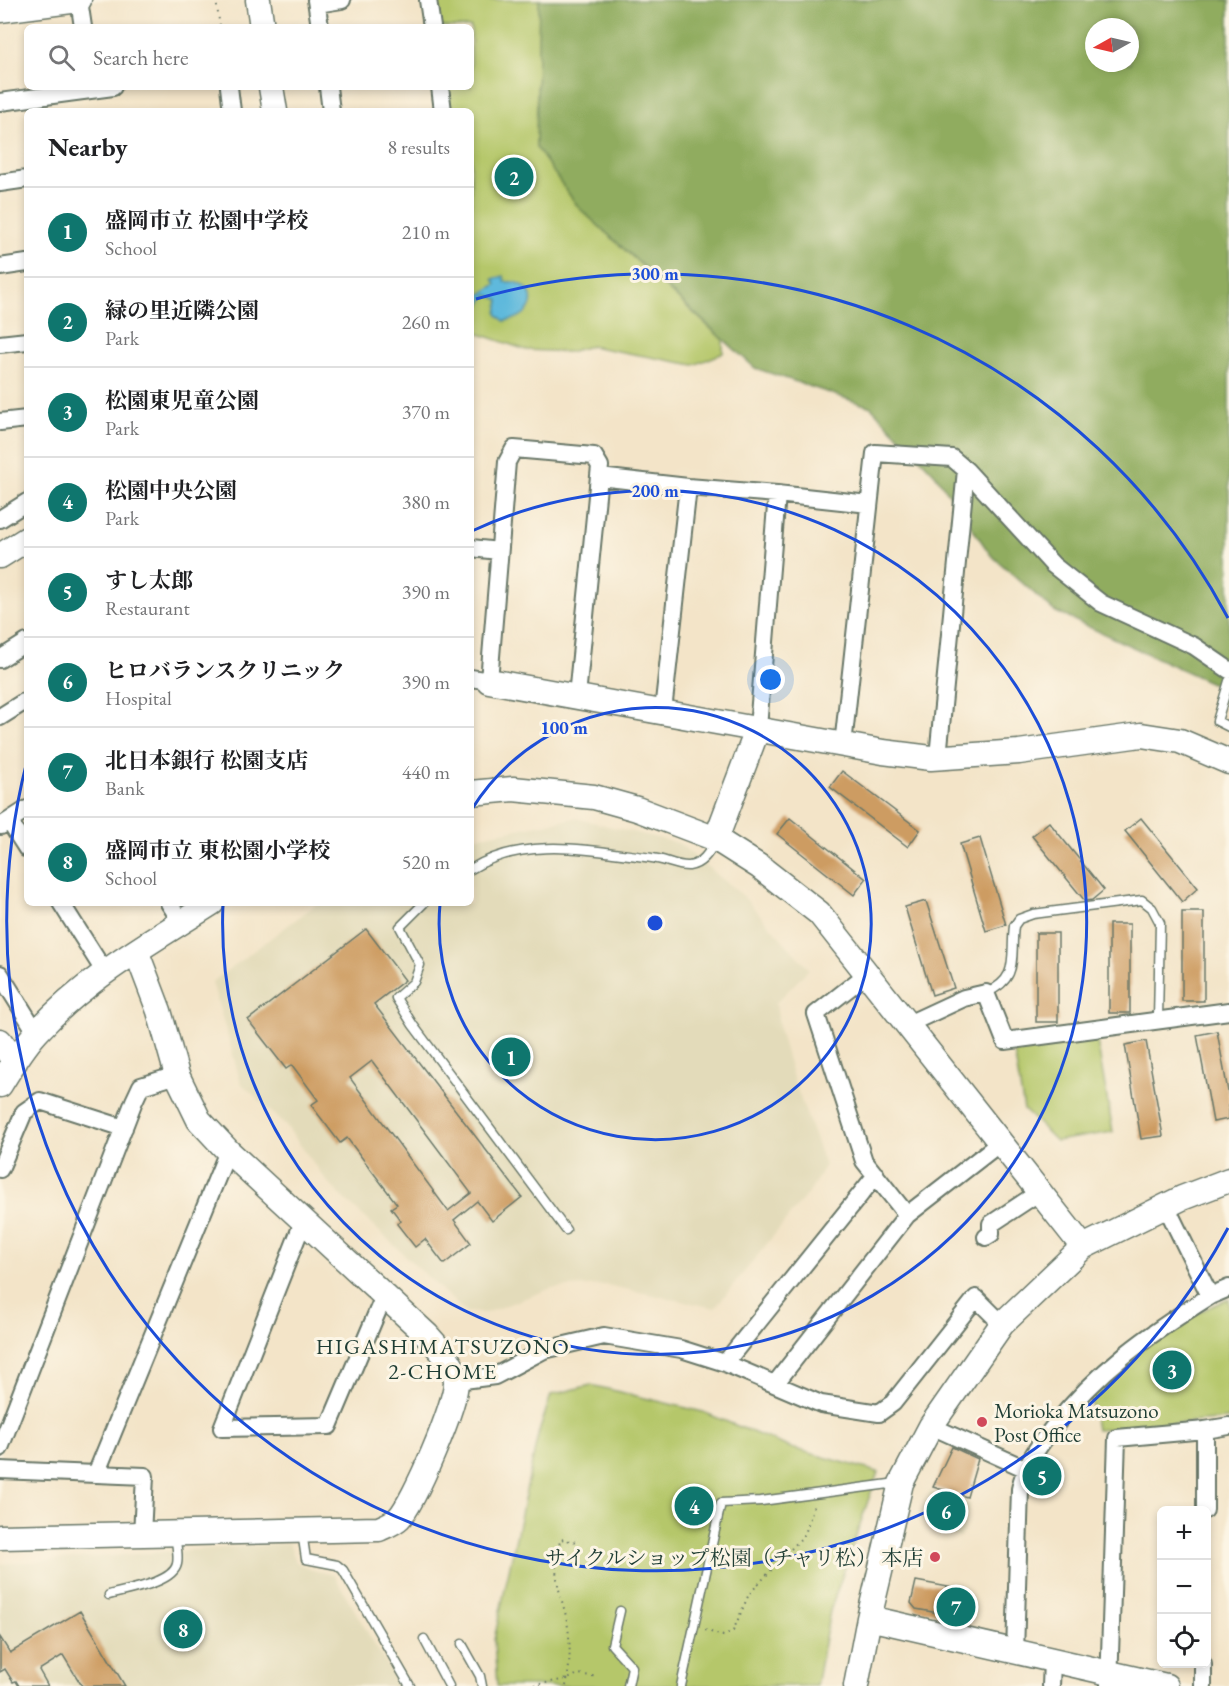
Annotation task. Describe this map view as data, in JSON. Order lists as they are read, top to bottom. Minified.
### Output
{"districts":["HIGASHIMATSUZONO 2-CHOME"],"places":["Morioka Matsuzono Post Office","サイクルショップ松園（チャリ松） 本店"],"north":"left","page":{"search":"Search here","heading":["Nearby","8 results"],"pins":["2","1","3","5","4","6","7","8"],"list":[{"mark":"1","name":"盛岡市立 松園中学校","note":"School","value":"210 m"},{"mark":"2","name":"緑の里近隣公園","note":"Park","value":"260 m"},{"mark":"3","name":"松園東児童公園","note":"Park","value":"370 m"},{"mark":"4","name":"松園中央公園","note":"Park","value":"380 m"},{"mark":"5","name":"すし太郎","note":"Restaurant","value":"390 m"},{"mark":"6","name":"ヒロバランスクリニック","note":"Hospital","value":"390 m"},{"mark":"7","name":"北日本銀行 松園支店","note":"Bank","value":"440 m"},{"mark":"8","name":"盛岡市立 東松園小学校","note":"School","value":"520 m"}],"map_buttons":["+","−"]},"rings":["300 m","200 m","100 m"]}
